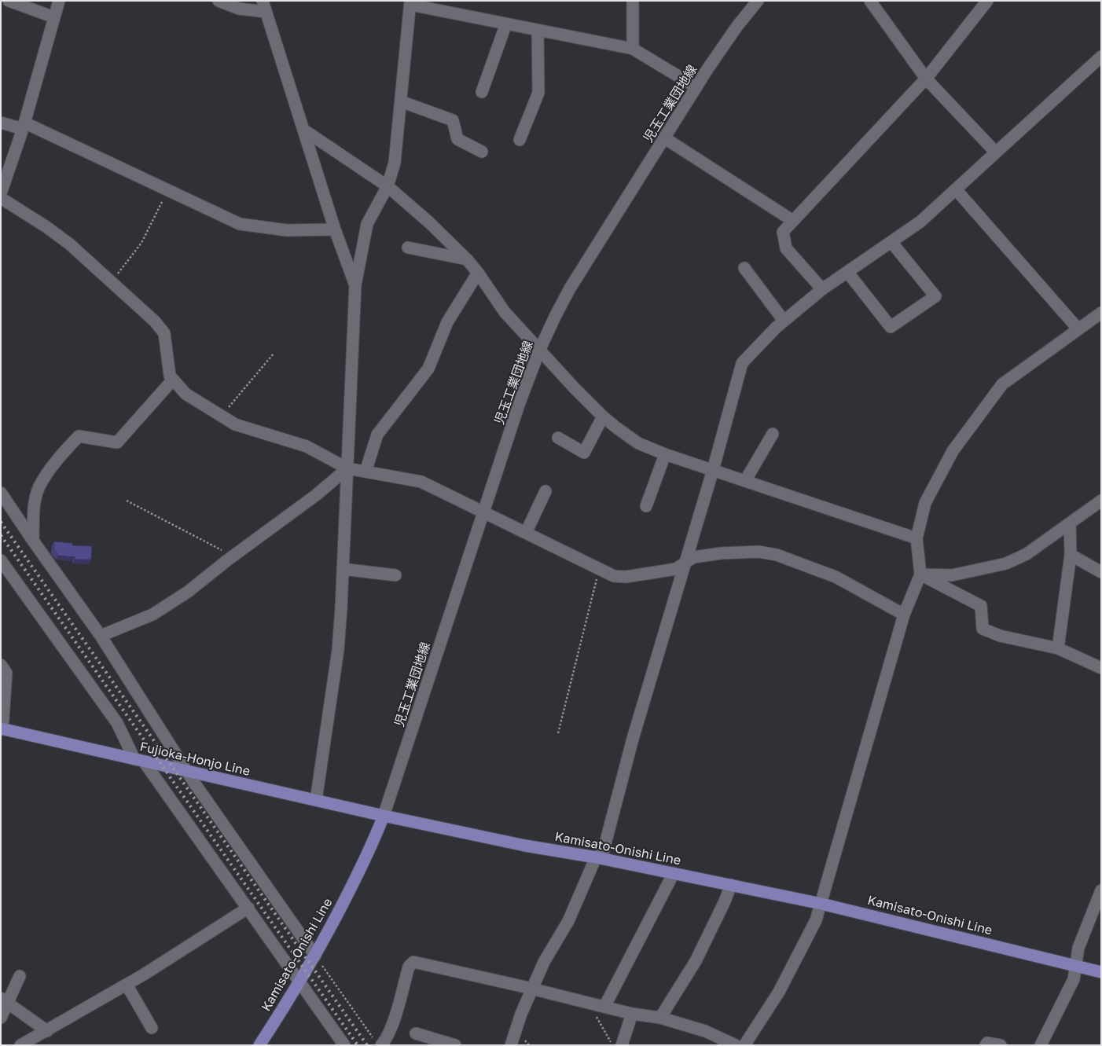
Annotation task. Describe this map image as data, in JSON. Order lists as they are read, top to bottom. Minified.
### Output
{"streets":{"main road":["Fujioka-Honjo Line","Kamisato-Onishi Line"],"street":["児玉工業団地線"]},"crossings":[["児玉工業団地線","Fujioka-Honjo Line"],["児玉工業団地線","Kamisato-Onishi Line"],["Fujioka-Honjo Line","Kamisato-Onishi Line"]]}
